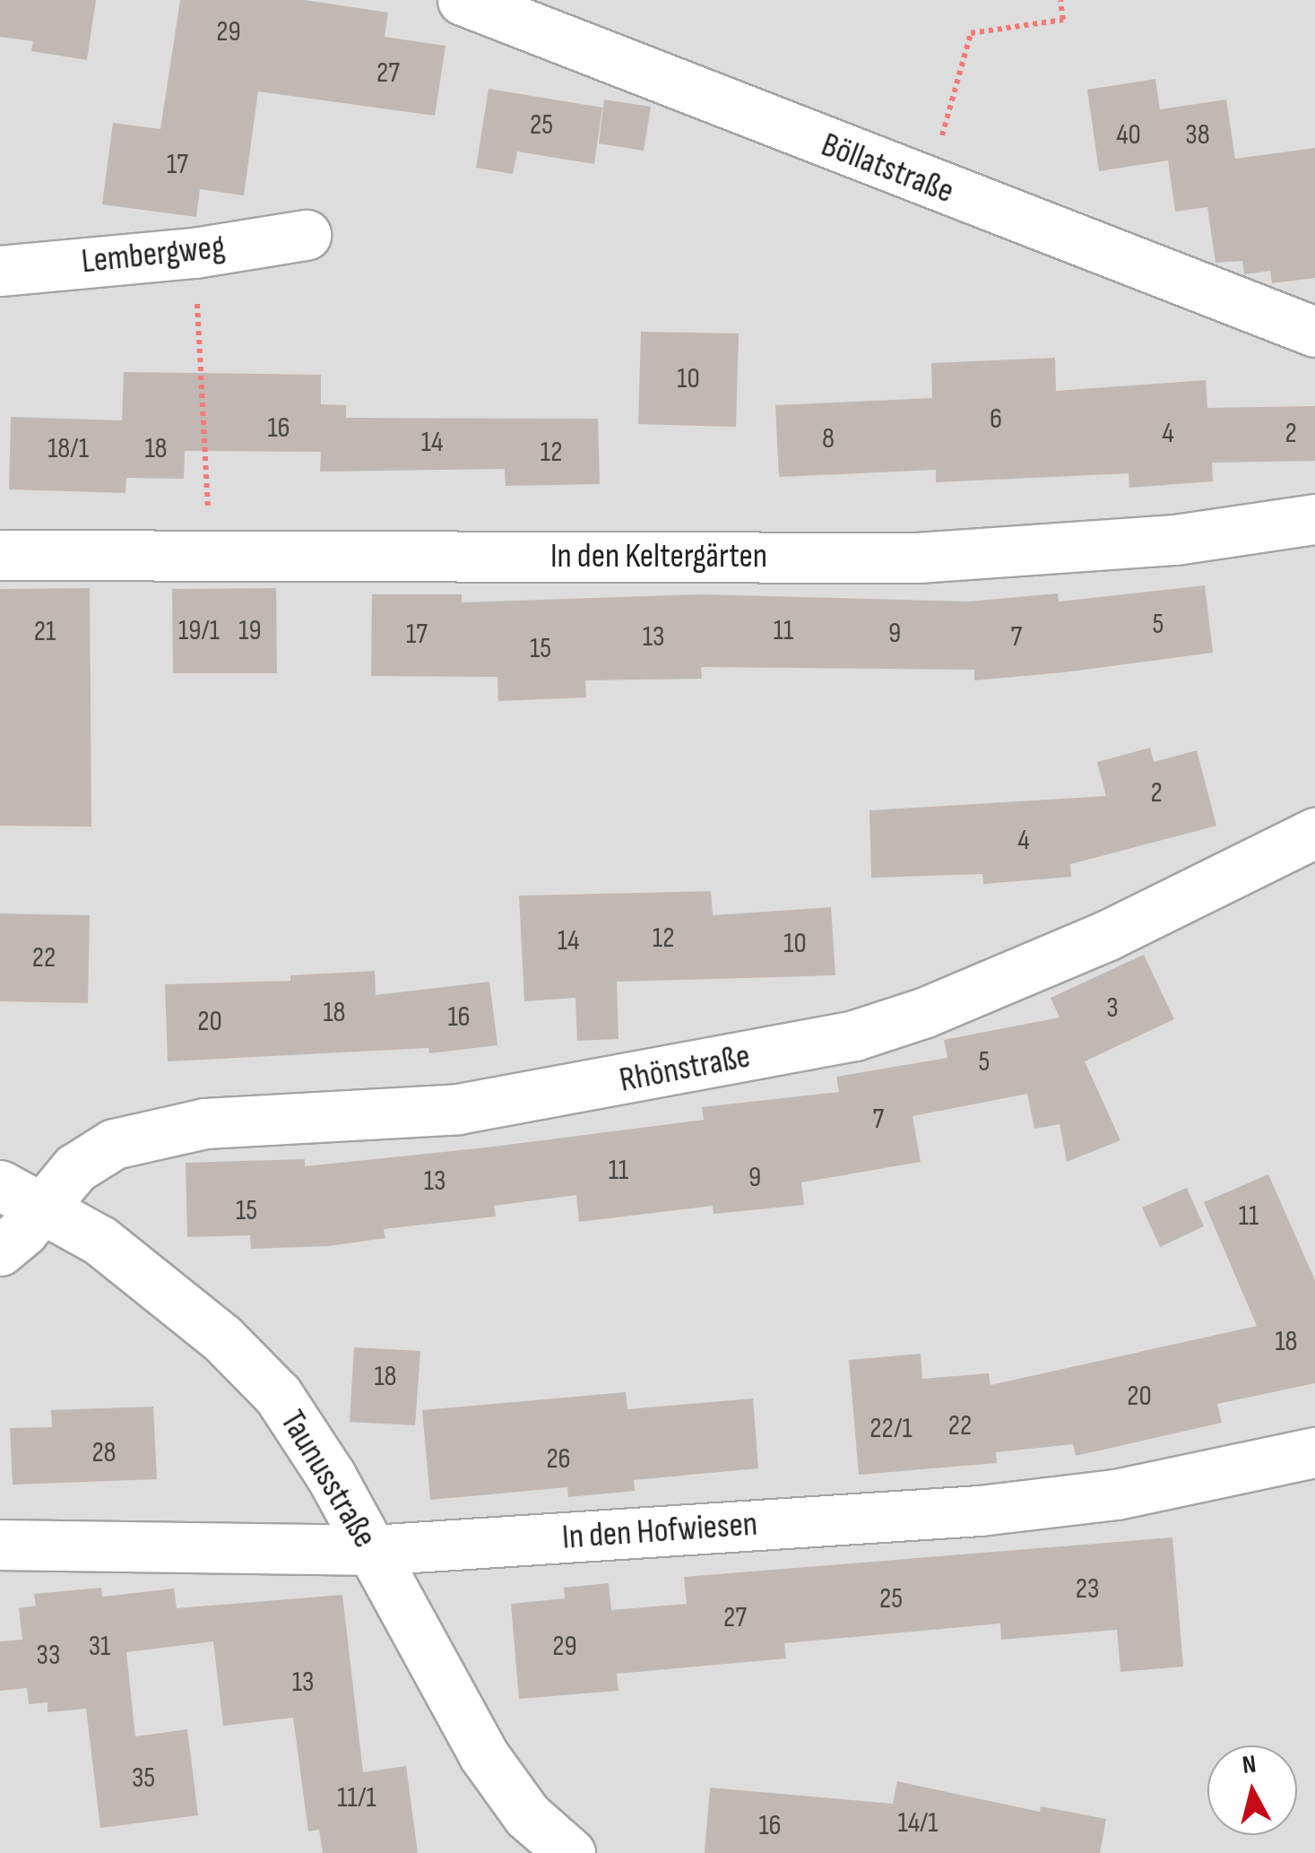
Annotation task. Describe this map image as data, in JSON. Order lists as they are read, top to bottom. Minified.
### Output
{"streets":{"street":["Böllatstraße","Lembergweg","In den Keltergärten","Rhönstraße","Taunusstraße","In den Hofwiesen"]},"crossings":[["Rhönstraße","Taunusstraße"],["Taunusstraße","In den Hofwiesen"]],"house_numbers":["29","27","25","40","38","17","10","6","16","4","2","8","14","18/1","18","12","5","19/1","19","11","21","9","17","13","7","15","2","4","12","14","10","22","3","18","16","20","5","7","11","9","13","15","11","18","18","20","22","22/1","28","26","23","25","27","31","29","33","13","35","11/1","14/1","16"],"north":"top"}
